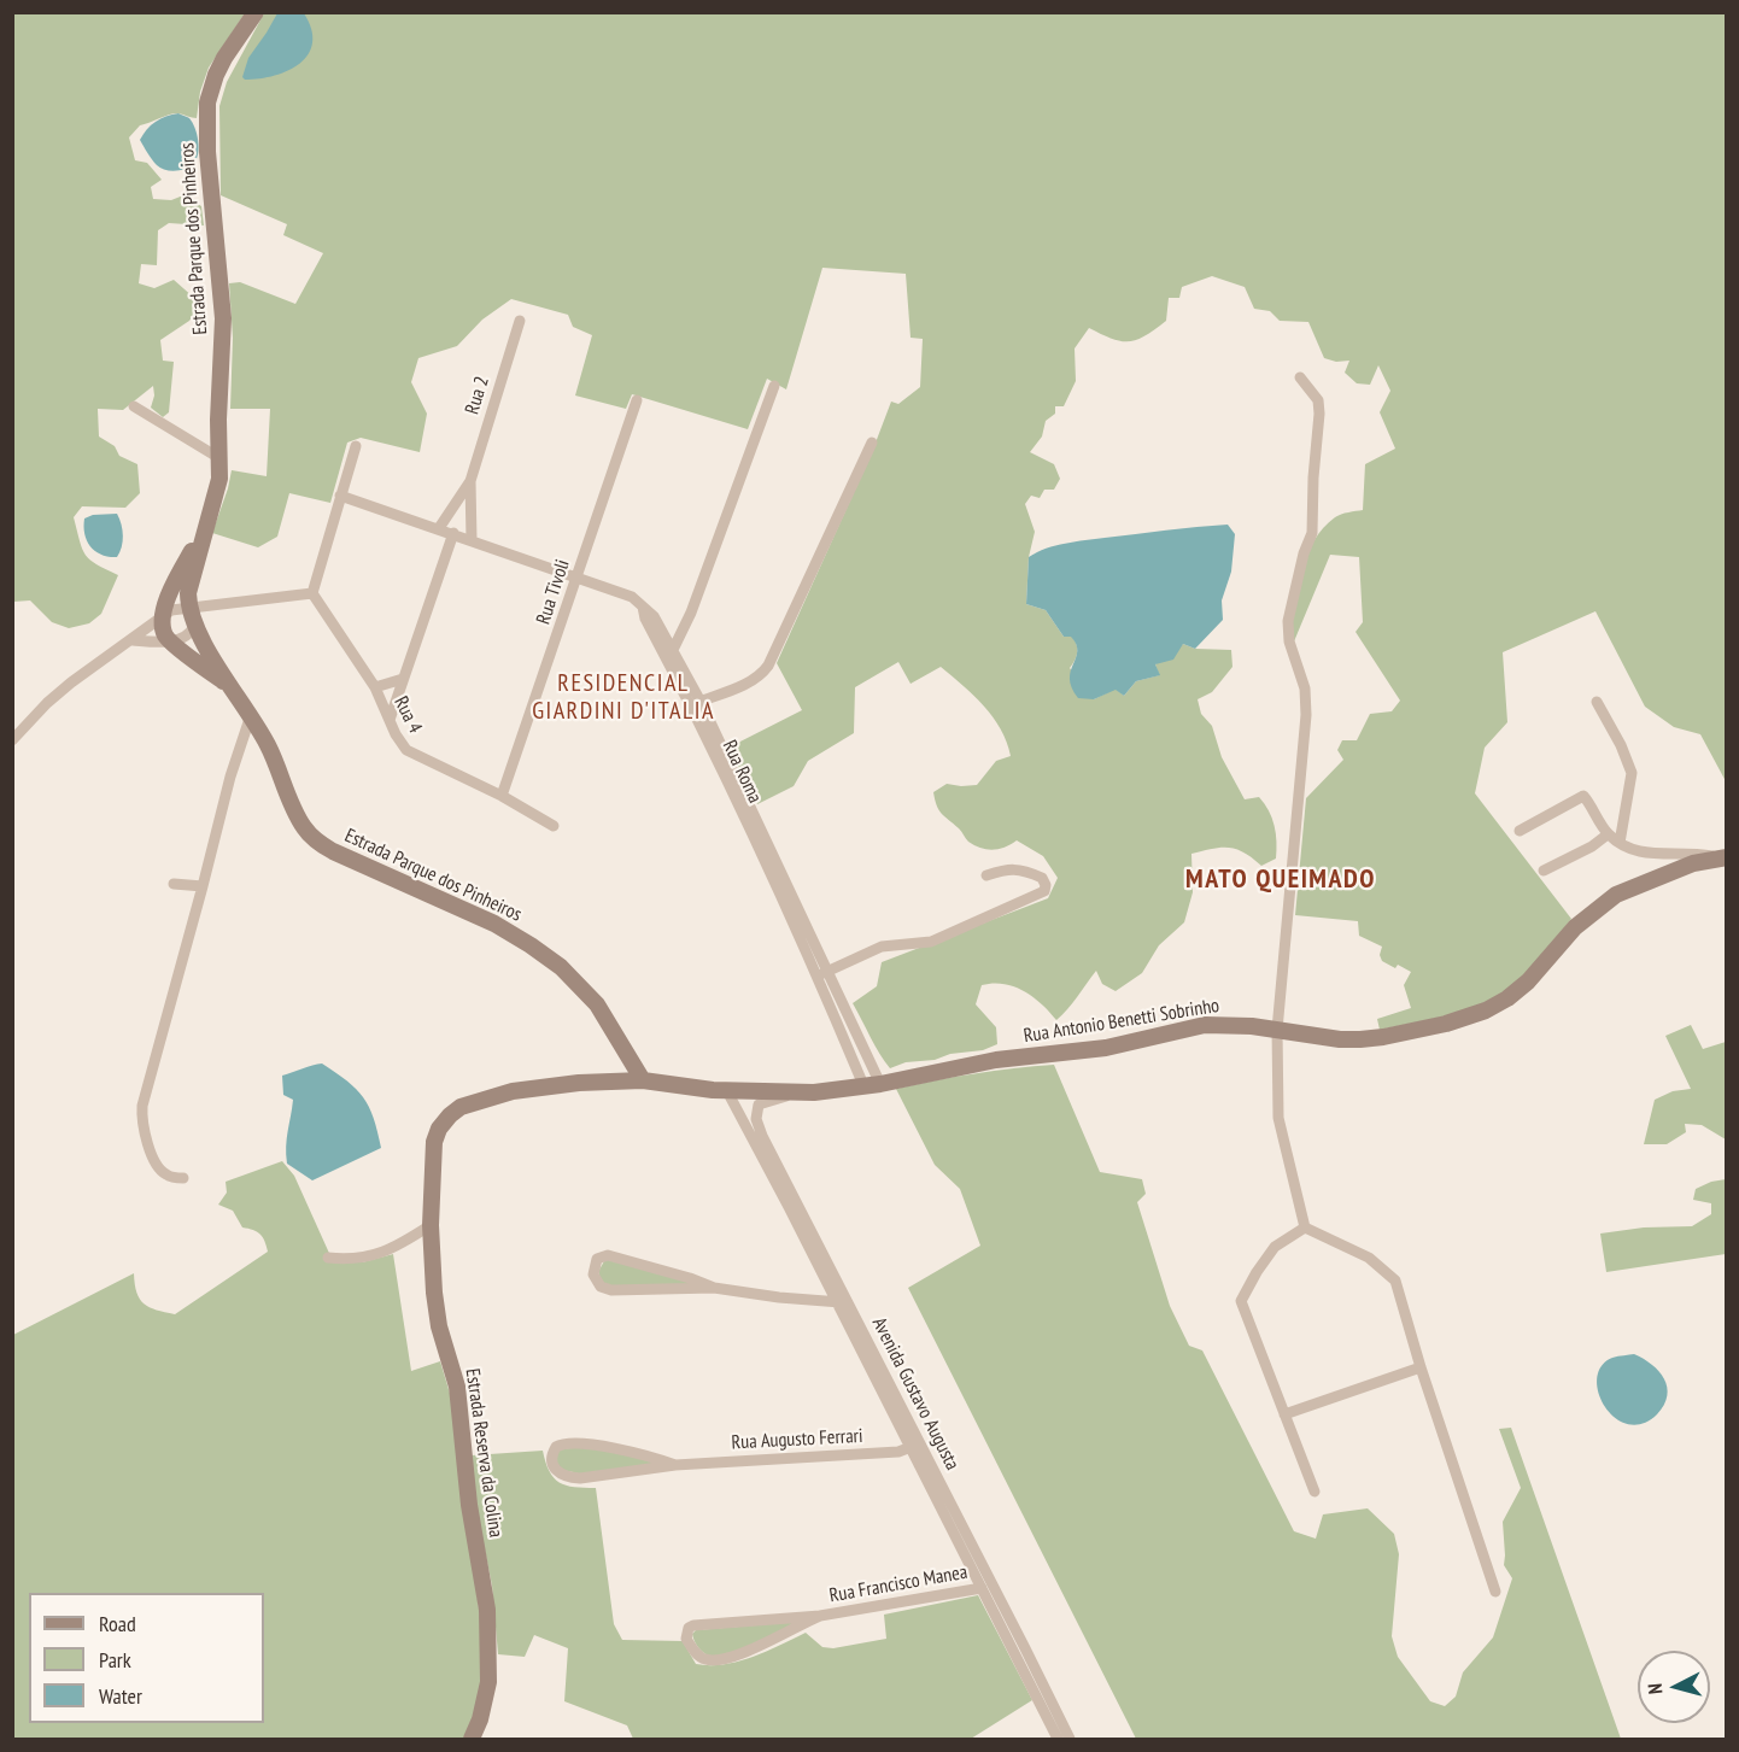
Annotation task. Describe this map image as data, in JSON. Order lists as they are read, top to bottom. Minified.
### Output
{"streets":{"street":["Estrada Parque dos Pinheiros","Rua 2","Rua Tivoli","Rua 4","Rua Roma","Rua Antonio Benetti Sobrinho","Avenida Gustavo Augusta","Rua Augusto Ferrari","Estrada Reserva da Colina","Rua Francisco Manea"]},"crossings":[["Estrada Parque dos Pinheiros","Rua Antonio Benetti Sobrinho"],["Estrada Parque dos Pinheiros","Estrada Reserva da Colina"],["Rua Tivoli","Rua 4"],["Rua Tivoli","Rua Roma"],["Rua Roma","Rua Antonio Benetti Sobrinho"],["Rua Antonio Benetti Sobrinho","Avenida Gustavo Augusta"],["Rua Antonio Benetti Sobrinho","Estrada Reserva da Colina"],["Avenida Gustavo Augusta","Rua Augusto Ferrari"],["Avenida Gustavo Augusta","Rua Francisco Manea"]],"districts":["RESIDENCIAL GIARDINI D'ITALIA","MATO QUEIMADO"],"legend":["Road","Park","Water"],"north":"left"}
